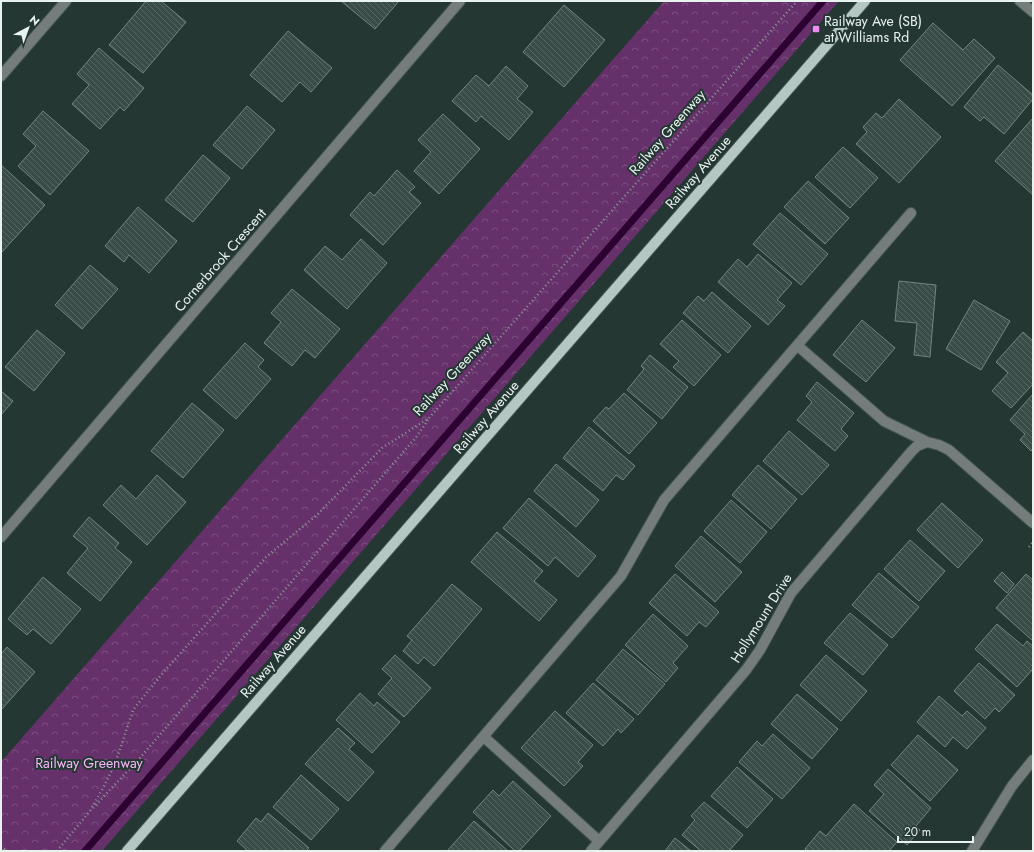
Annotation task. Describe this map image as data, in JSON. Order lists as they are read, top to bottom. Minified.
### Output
{"streets":{"main road":["Railway Avenue"],"street":["Cornerbrook Crescent","Hollymount Drive"],"path":["Railway Greenway"]},"parks":["Railway Greenway"],"places":{"transit":["Railway Ave (SB) at Williams Rd"]},"scale_bar":"20 m","north":"top right"}
